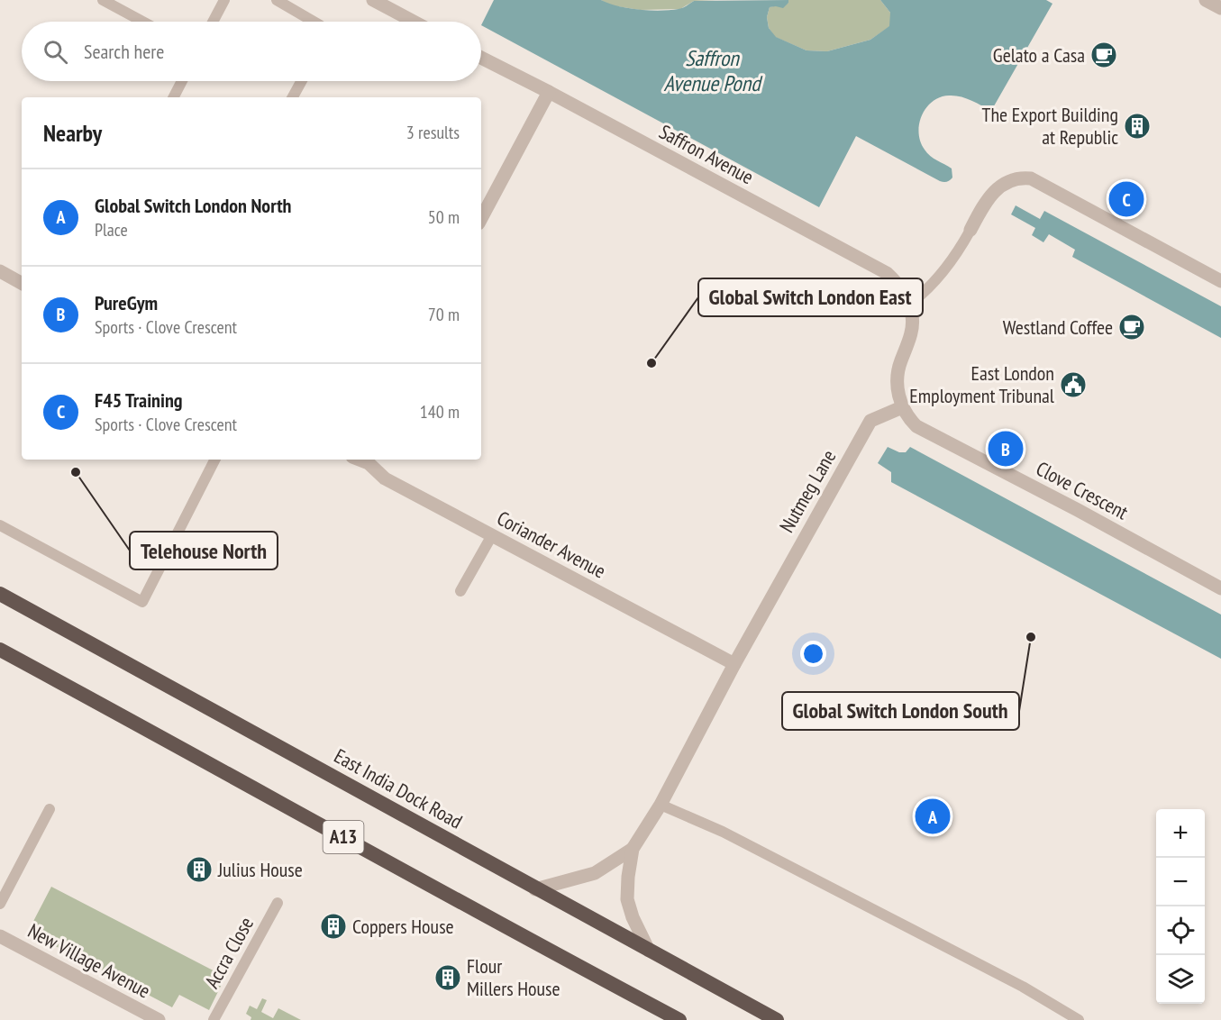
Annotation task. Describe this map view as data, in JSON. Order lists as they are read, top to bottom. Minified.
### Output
{"streets":{"highway":["East India Dock Road","A13"],"street":["Saffron Avenue","Clove Crescent","Nutmeg Lane","Coriander Avenue","New Village Avenue"],"lane":["Accra Close"]},"crossings":[["Clove Crescent","Nutmeg Lane"],["Nutmeg Lane","Coriander Avenue"],["Nutmeg Lane","East India Dock Road"]],"water":["Saffron Avenue Pond"],"places":{"cafe":["Gelato a Casa","Westland Coffee"],"building":["The Export Building at Republic","Julius House","Coppers House","Flour Millers House"],"other":["Global Switch London East","Telehouse North","Global Switch London South"],"public building":["East London Employment Tribunal"]},"page":{"search":"Search here","heading":["Nearby","3 results"],"list":[{"mark":"A","name":"Global Switch London North","note":"Place","value":"50 m"},{"mark":"B","name":"PureGym","note":"Sports · Clove Crescent","value":"70 m"},{"mark":"C","name":"F45 Training","note":"Sports · Clove Crescent","value":"140 m"}],"pins":["C","B","A"],"map_buttons":["+","−"]}}
